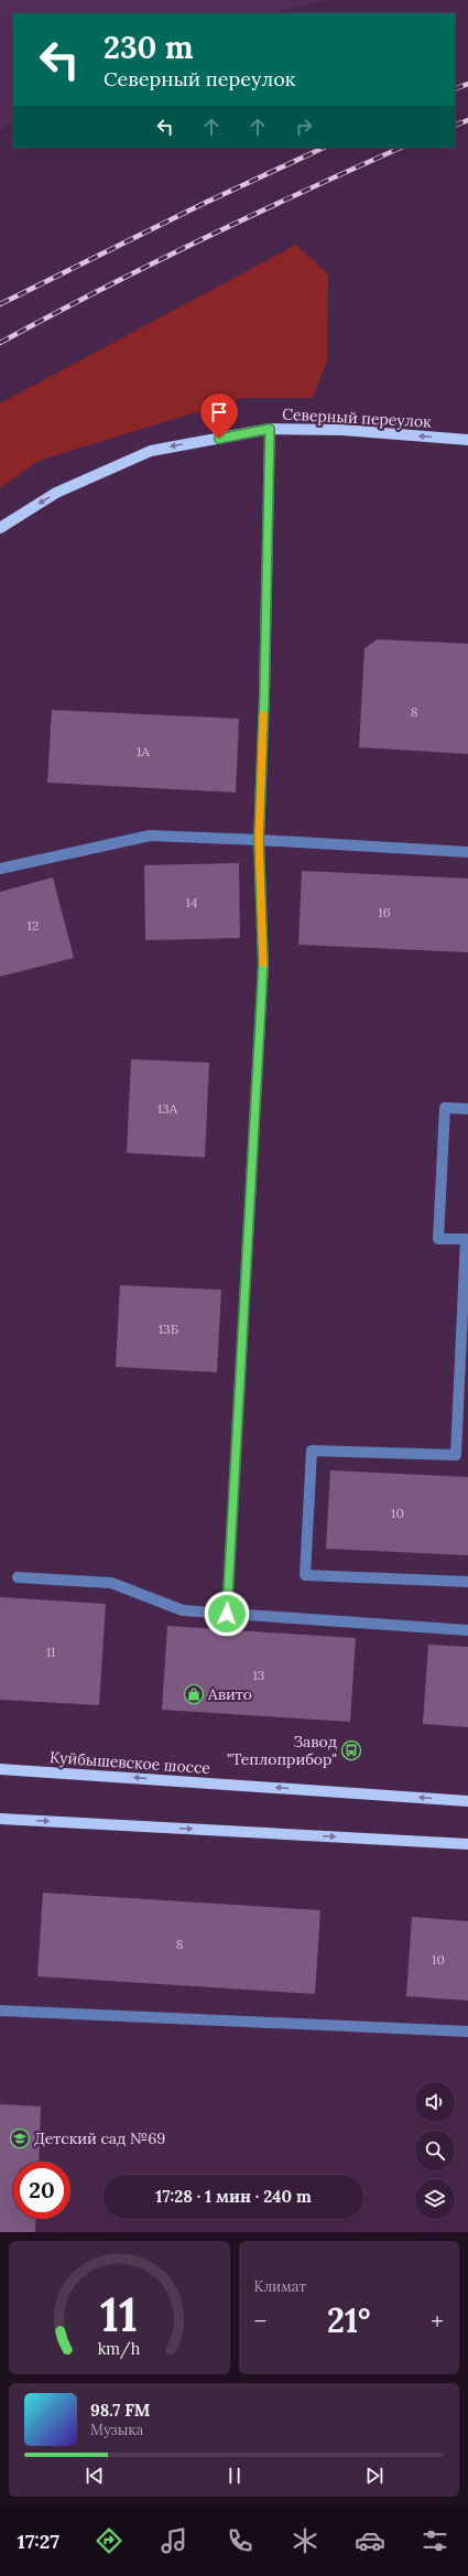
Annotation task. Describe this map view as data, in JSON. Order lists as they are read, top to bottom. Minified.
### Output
{"streets":{"main road":["Северный переулок","Куйбышевское шоссе"]},"one_way":["Северный переулок"],"places":{"shop":["Авито"],"bus stop":["Завод \"Теплоприбор\""],"school or university":["Детский сад №69"]},"house_numbers":["8","1А","14","16","12","13А","13Б","10","11","13","8","10"],"page":{"turn":["230 m","Северный переулок"],"limit":"20","trip":"17:28 · 1 мин · 240 m","tile":"Климат","heat":["−","21°","+"],"song":["98.7 FM","Музыка"],"tabs":"17:27","gauge":["11","km/h"]}}
